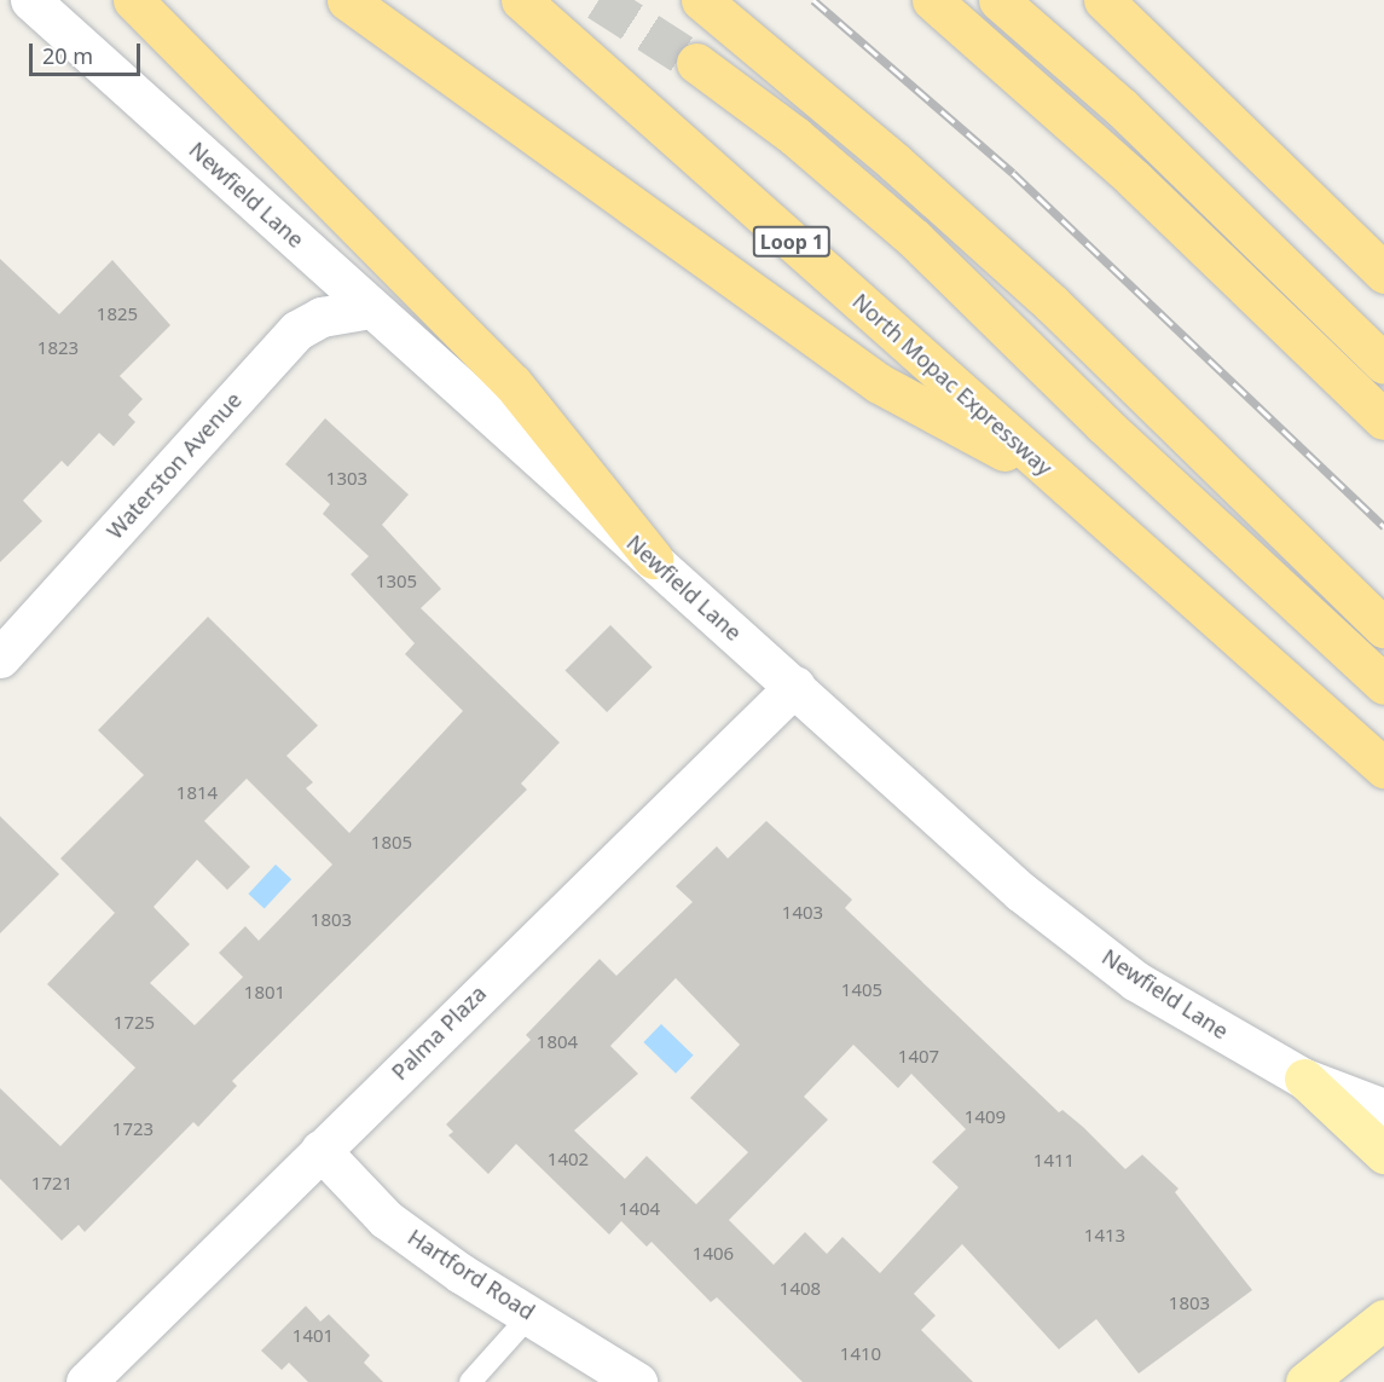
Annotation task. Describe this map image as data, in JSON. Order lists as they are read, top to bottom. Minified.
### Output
{"streets":{"highway":["Loop 1","North Mopac Expressway"],"street":["Newfield Lane","Waterston Avenue","Palma Plaza","Hartford Road"]},"crossings":[["Newfield Lane","Waterston Avenue"],["Newfield Lane","Palma Plaza"],["Palma Plaza","Hartford Road"]],"house_numbers":["1825","1823","1303","1305","1814","1805","1403","1803","1405","1801","1725","1804","1407","1409","1723","1402","1411","1721","1404","1413","1406","1408","1803","1401","1410"],"scale_bar":"20 m"}
